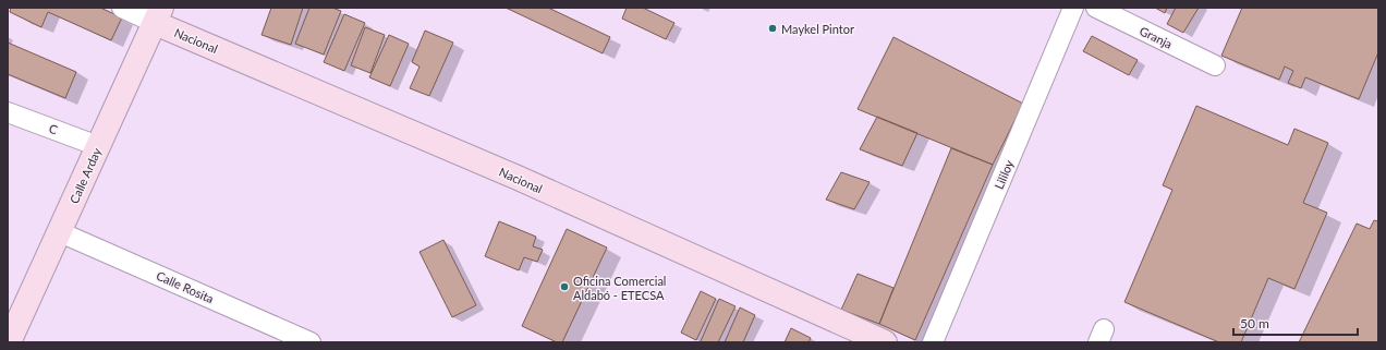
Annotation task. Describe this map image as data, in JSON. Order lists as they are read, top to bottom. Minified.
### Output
{"streets":{"street":["Granja","Nacional","C","Lililoy","Calle Arday","Calle Rosita"]},"crossings":[["Nacional","Calle Arday"],["C","Calle Arday"],["Calle Arday","Calle Rosita"]],"places":["Maykel Pintor","Oficina Comercial Aldabó - ETECSA"],"scale_bar":"50 m"}
